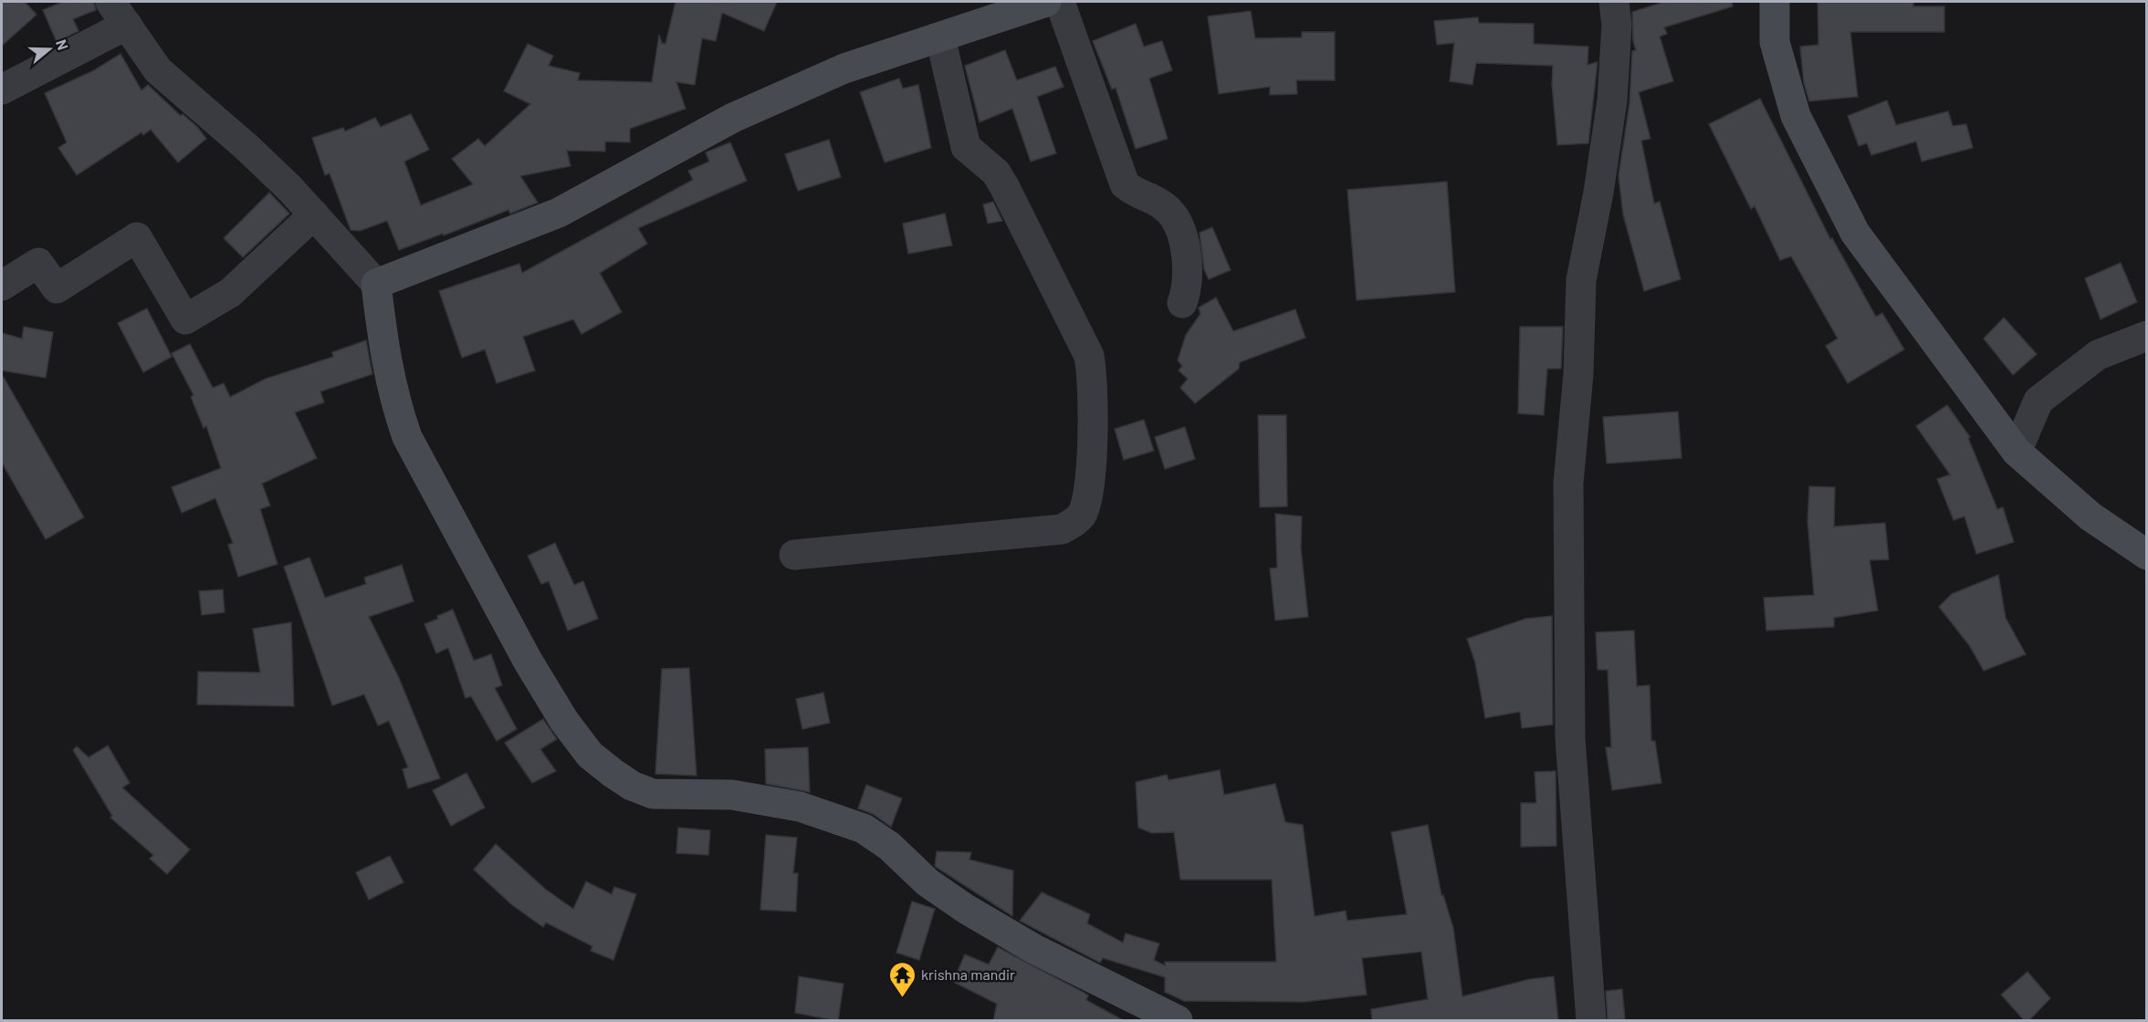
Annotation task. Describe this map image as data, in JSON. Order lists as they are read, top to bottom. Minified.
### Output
{"places":{"temple":["krishna mandir"]},"north":"right"}
